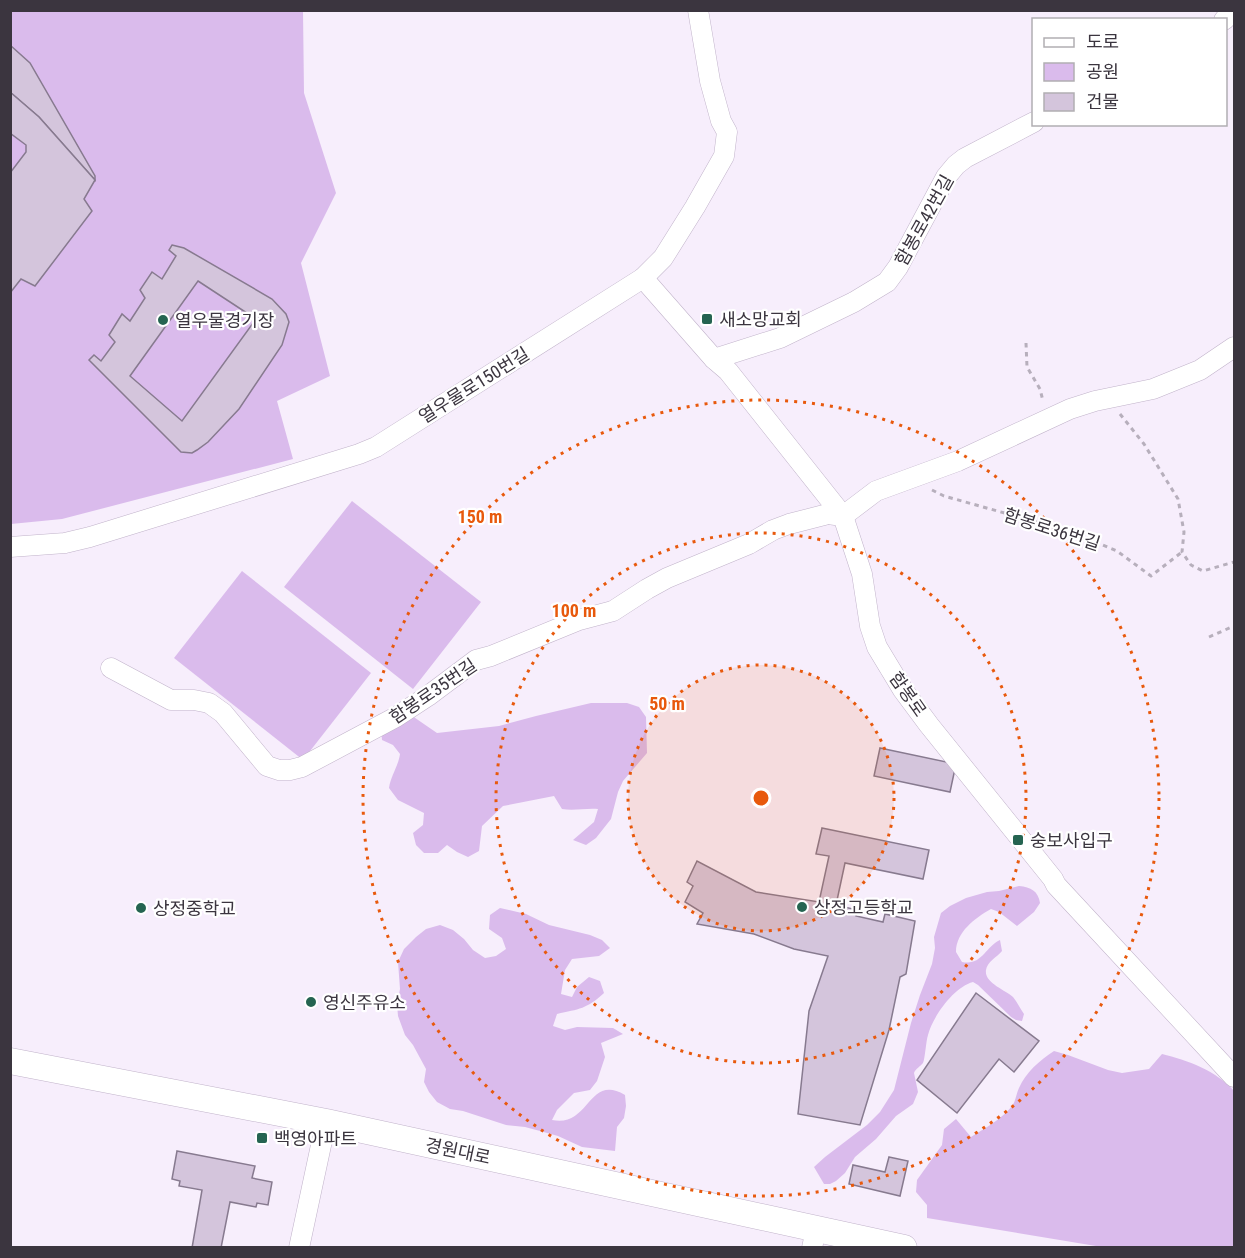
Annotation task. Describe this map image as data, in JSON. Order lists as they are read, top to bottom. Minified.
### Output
{"streets":{"main road":["경원대로"],"street":["함봉로42번길","열우물로150번길","함봉로35번길","함봉로"],"path":["함봉로36번길"]},"crossings":[["함봉로42번길","함봉로"],["열우물로150번길","함봉로"],["함봉로35번길","함봉로"]],"places":{"transit":["새소망교회","숭보사입구","백영아파트"],"other":["열우물경기장","상정고등학교","상정중학교","영신주유소"]},"legend":["도로","공원","건물"],"rings":["150 m","100 m","50 m"]}
